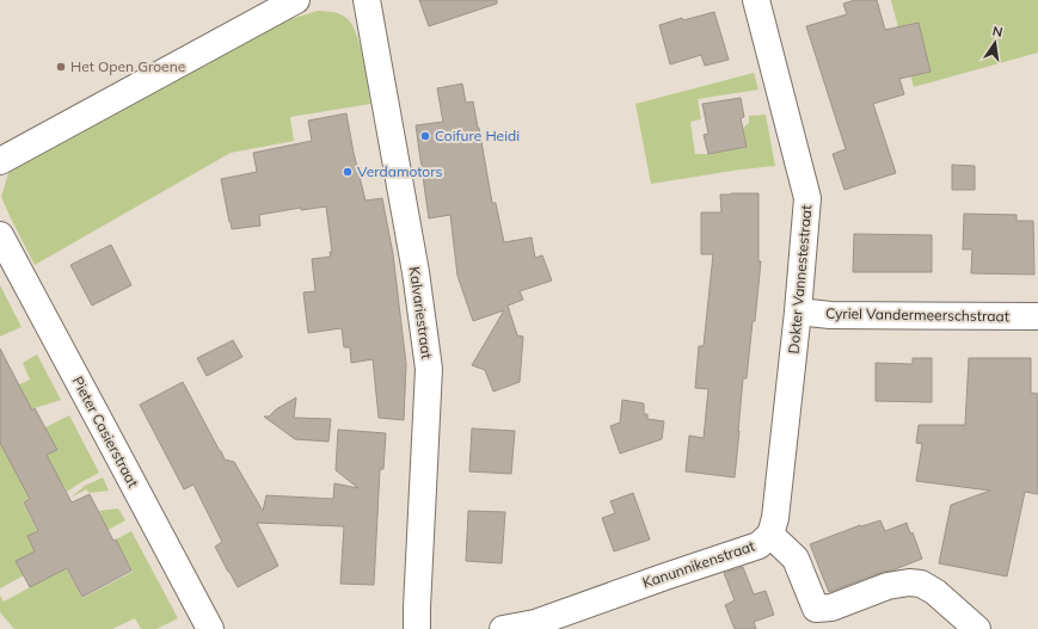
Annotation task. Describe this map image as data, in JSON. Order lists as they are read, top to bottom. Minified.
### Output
{"streets":{"street":["Dokter Vannestestraat","Kalvariestraat","Cyriel Vandermeerschstraat","Pieter Casierstraat","Kanunnikenstraat"]},"crossings":[["Dokter Vannestestraat","Cyriel Vandermeerschstraat"],["Dokter Vannestestraat","Kanunnikenstraat"]],"places":["Het Open Groene","Coifure Heidi","Verdamotors"],"north":"top"}
